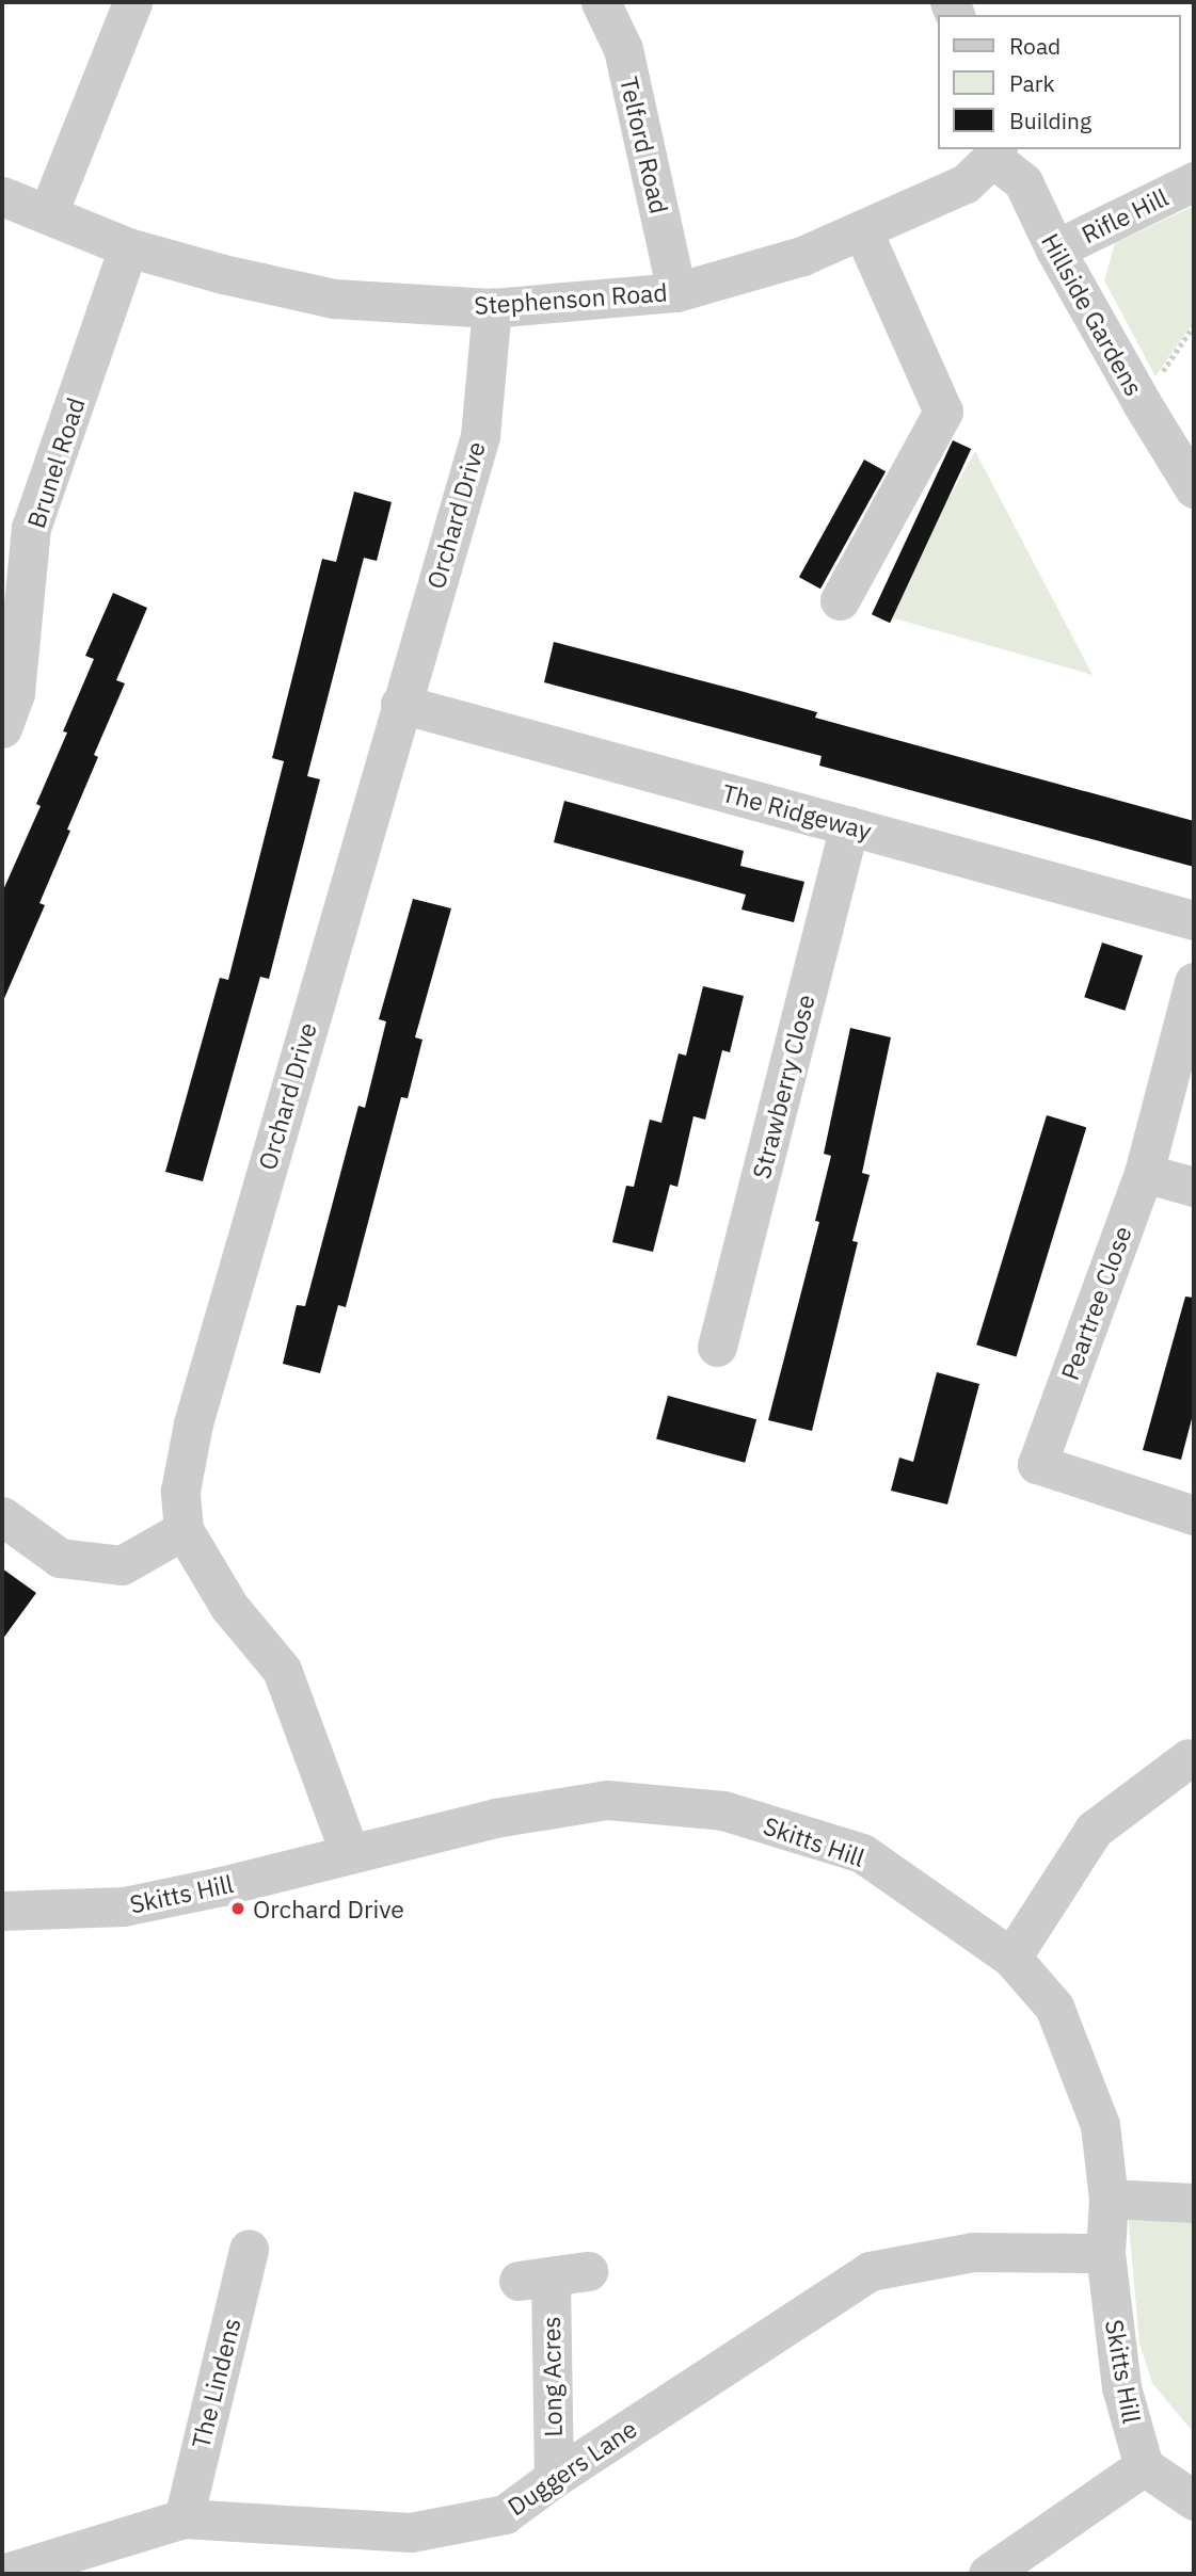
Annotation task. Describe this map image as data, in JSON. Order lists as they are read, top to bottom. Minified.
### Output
{"streets":{"street":["Telford Road","Rifle Hill","Stephenson Road","Hillside Gardens","Brunel Road","Orchard Drive","The Ridgeway","Strawberry Close","Peartree Close","Skitts Hill","Long Acres","The Lindens","Duggers Lane"]},"crossings":[["Telford Road","Stephenson Road"],["Rifle Hill","Hillside Gardens"],["Stephenson Road","Hillside Gardens"],["Stephenson Road","Brunel Road"],["Stephenson Road","Orchard Drive"],["Orchard Drive","The Ridgeway"],["Orchard Drive","Skitts Hill"],["The Ridgeway","Strawberry Close"],["Skitts Hill","Duggers Lane"],["Long Acres","Duggers Lane"],["The Lindens","Duggers Lane"]],"places":["Orchard Drive"],"legend":["Road","Park","Building"]}
